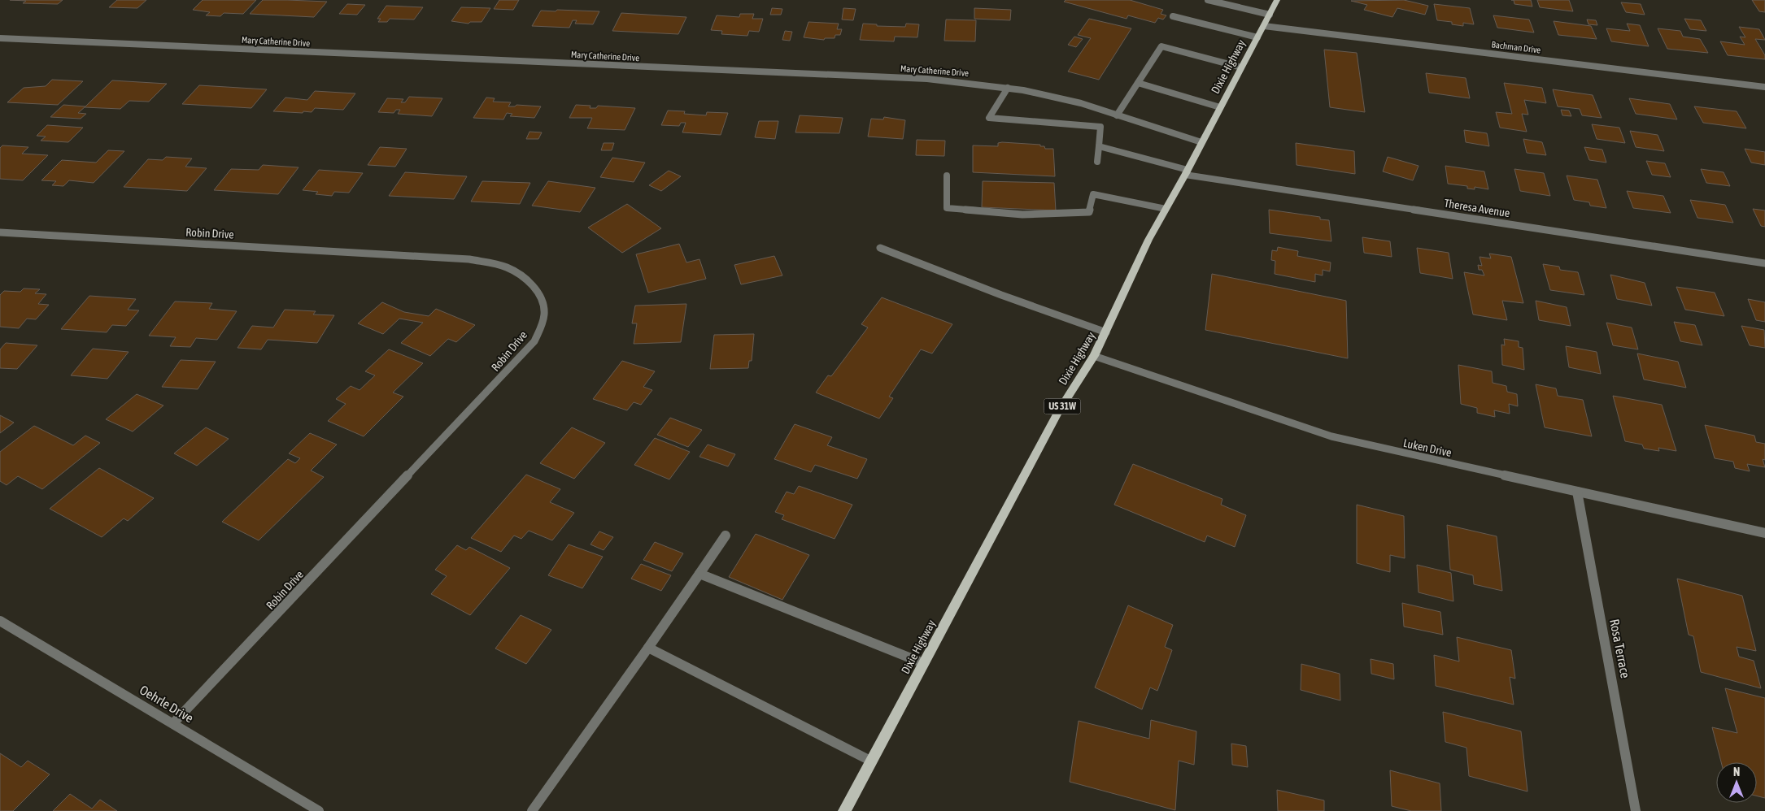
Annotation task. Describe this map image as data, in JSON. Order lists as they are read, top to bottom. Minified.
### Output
{"streets":{"main road":["Dixie Highway","US 31W"],"street":["Mary Catherine Drive","Bachman Drive","Theresa Avenue","Robin Drive","Luken Drive","Rosa Terrace","Oehrle Drive"]},"crossings":[["Mary Catherine Drive","Dixie Highway"],["Bachman Drive","Dixie Highway"],["Dixie Highway","Theresa Avenue"],["Dixie Highway","Luken Drive"],["Robin Drive","Oehrle Drive"],["Luken Drive","Rosa Terrace"]],"north":"top"}
